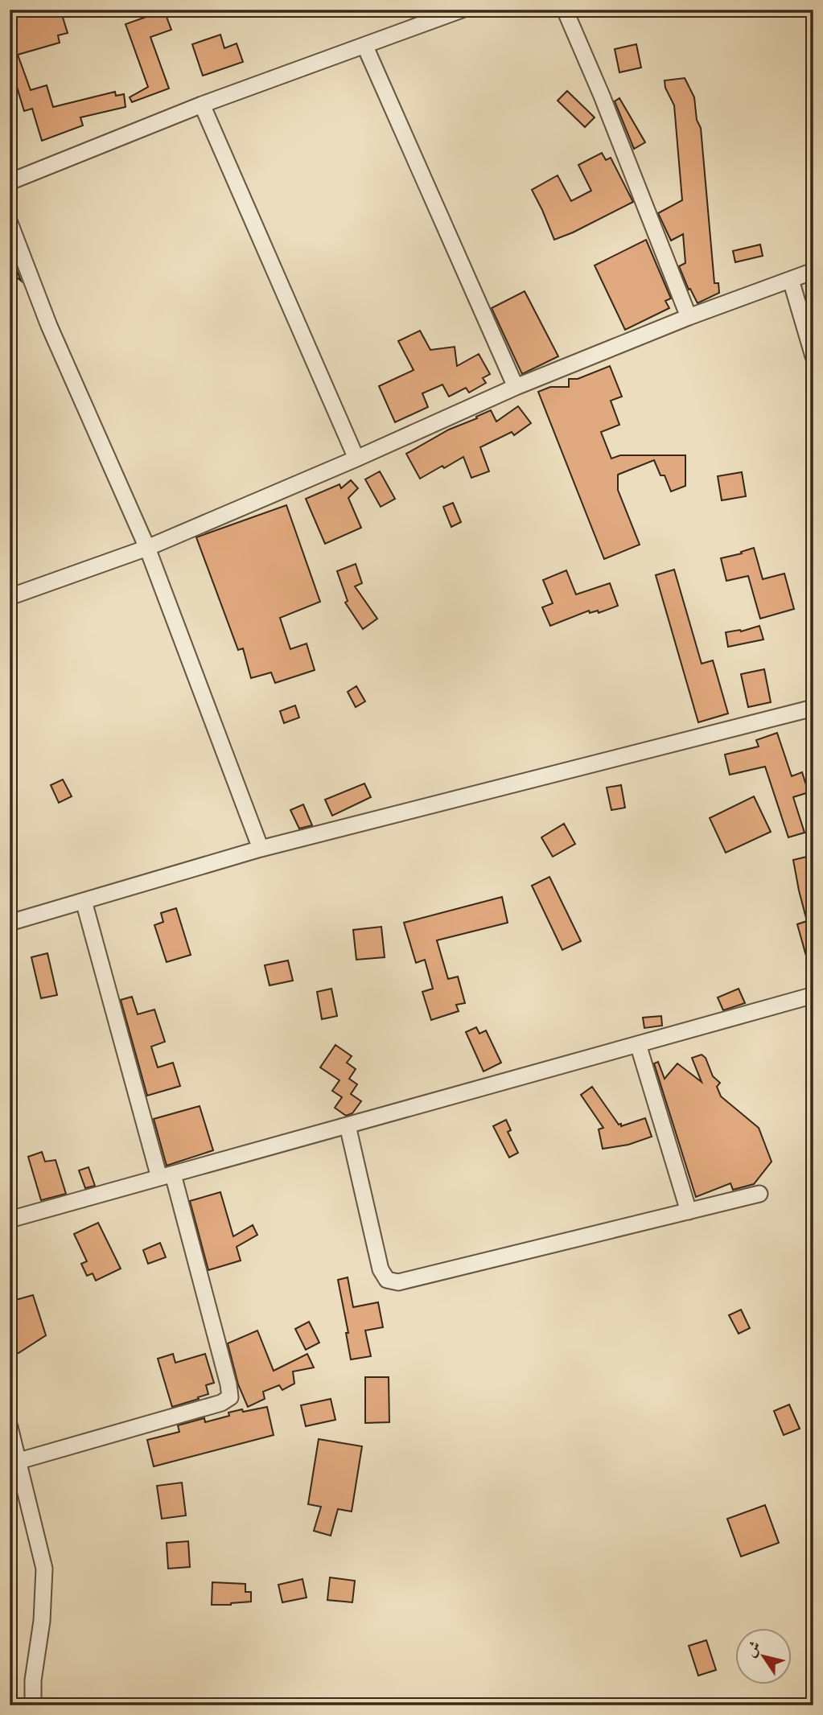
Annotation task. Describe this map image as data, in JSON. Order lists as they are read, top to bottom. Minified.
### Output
{"north":"top left"}
